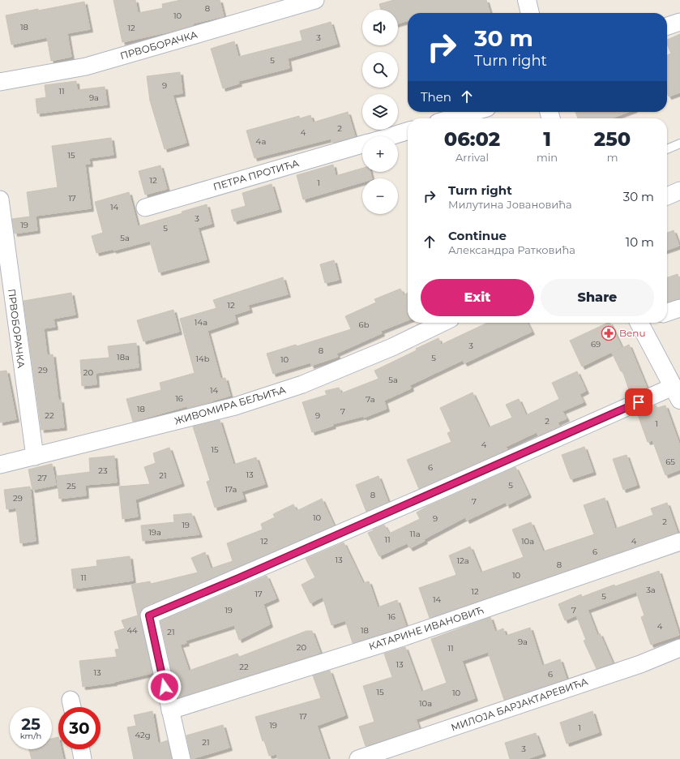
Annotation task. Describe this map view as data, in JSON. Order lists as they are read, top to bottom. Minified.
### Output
{"streets":{"street":["ПРВОБОРАЧКА","ПЕТРА ПРОТИЋА","ЖИВОМИРА БЕЉИЋА","КАТАРИНЕ ИВАНОВИЋ","МИЛОЈА БАРЈАКТАРЕВИЋА"]},"crossings":[["ПРВОБОРАЧКА","ЖИВОМИРА БЕЉИЋА"]],"places":{"pharmacy":["Benu"]},"house_numbers":["8","10","18","12","3","5","9","11","9a","2","4","4a","15","12","1","17","14","3","19","5","5a","12","14a","6b","69","3","8","18a","5","14b","10","29","20","5a","14","16","7a","18","7","22","9","2","1","4","15","65","6","23","13","21","27","5","25","17a","8","29","7","10","9","2","19","19a","11a","11","12","10a","4","6","13","12a","8","10","11","3a","12","17","5","14","19","7","16","4","44","18","21","9a","20","11","13","22","13","6","15","10","10a","17","19","1","42g","21","3"],"page":{"map_buttons":["+","−"],"turn":["30 m","Turn right"],"then":"Then","eta":["06:02","Arrival","1","min","250","m"],"list":[{"name":"Turn right","note":"Милутина Јовановића","value":"30 m"},{"name":"Continue","note":"Александра Ратковића","value":"10 m"}],"buttons":["Exit","Share"],"speed":"25 km/h","limit":"30"}}
